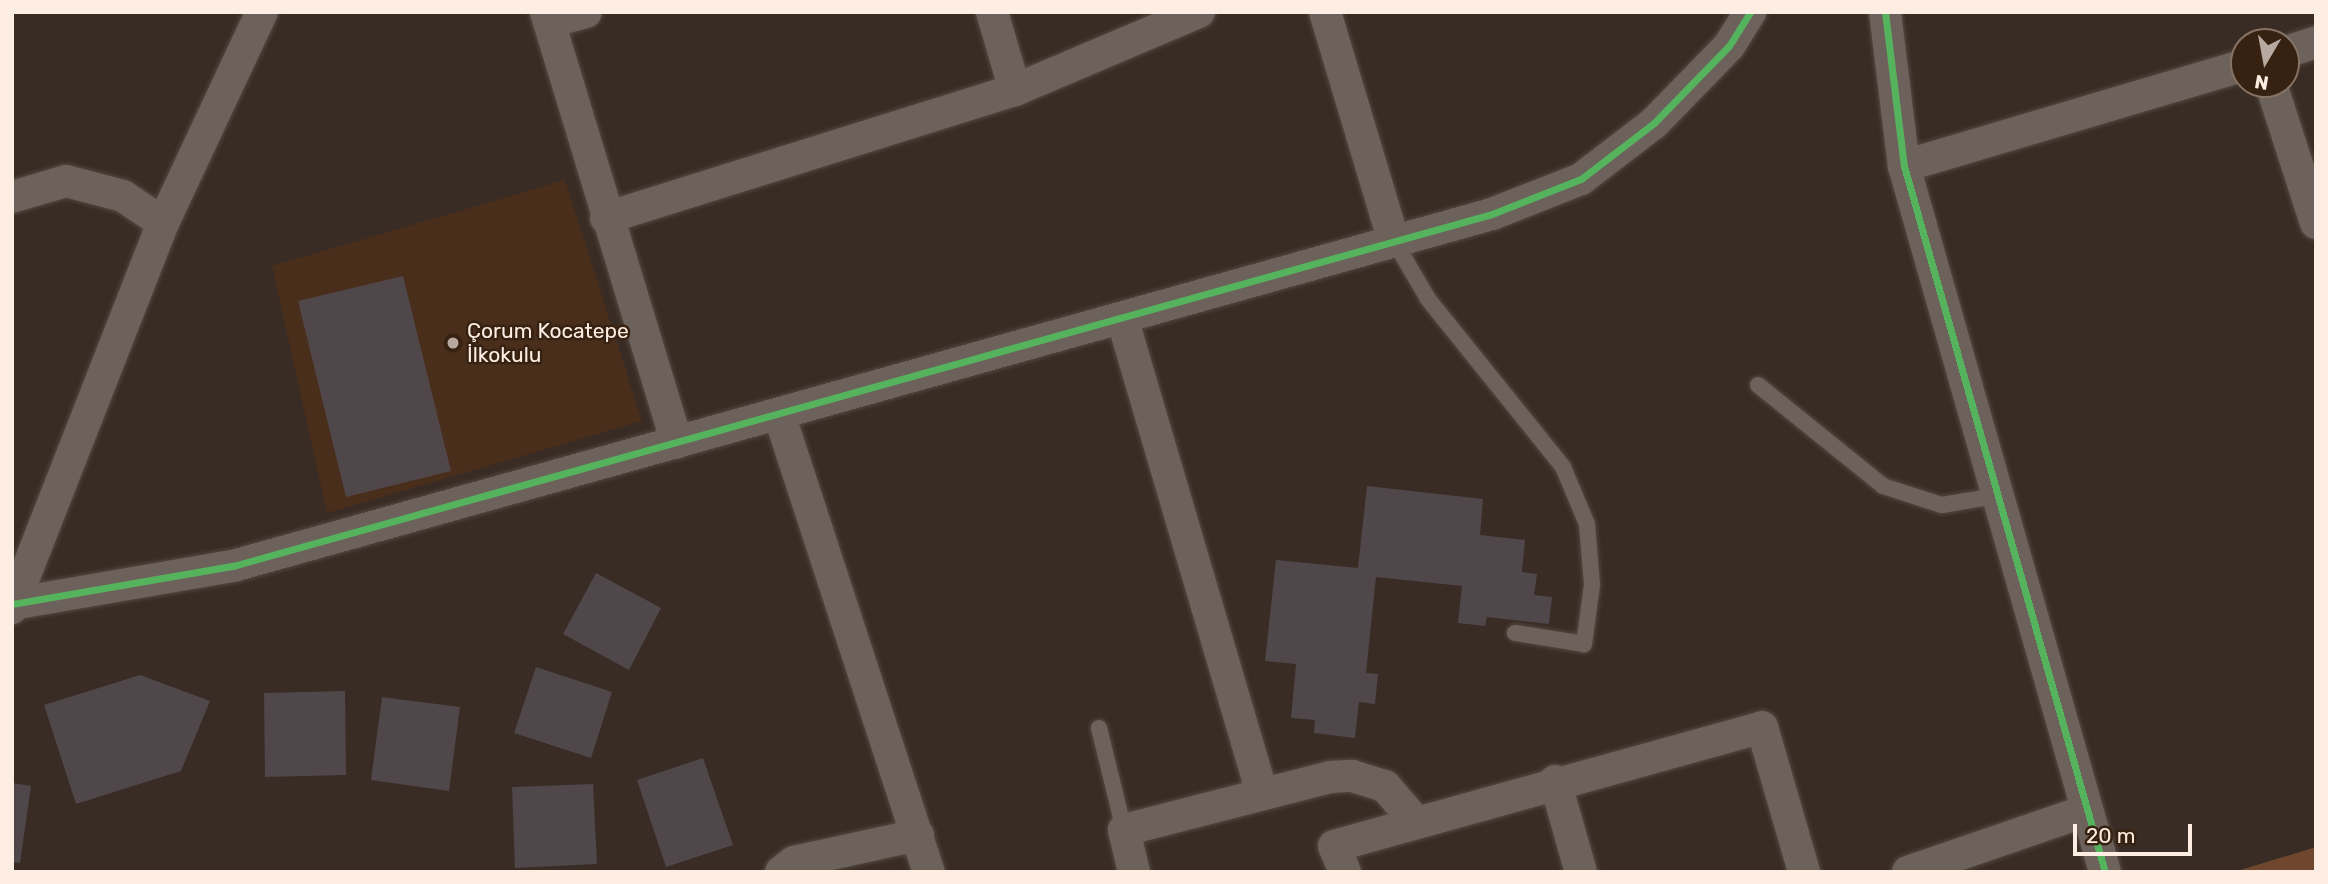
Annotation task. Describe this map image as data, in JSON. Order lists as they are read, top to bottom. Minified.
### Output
{"places":["Çorum Kocatepe İlkokulu"],"scale_bar":"20 m","north":"bottom"}
